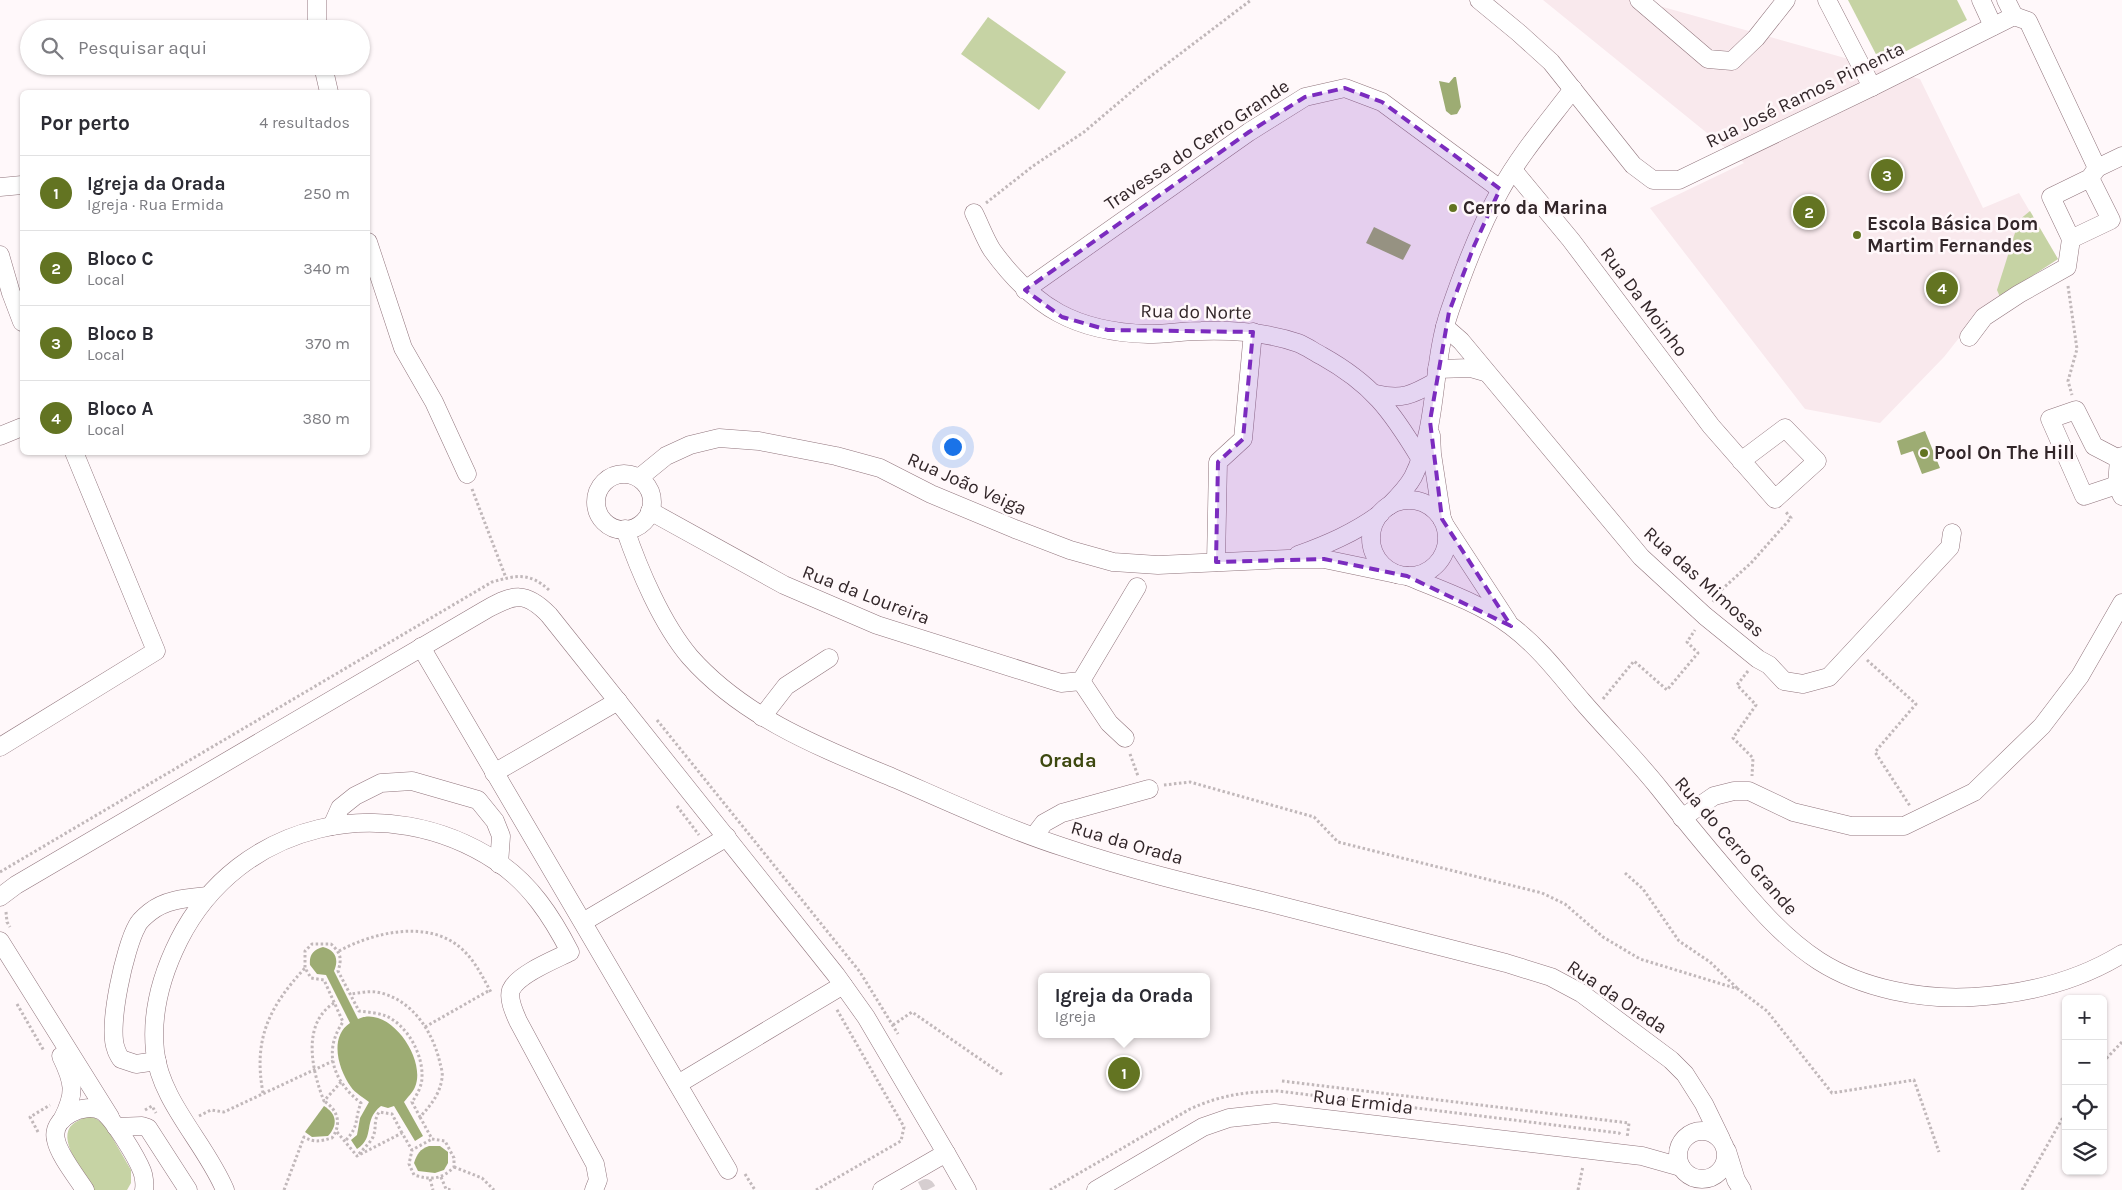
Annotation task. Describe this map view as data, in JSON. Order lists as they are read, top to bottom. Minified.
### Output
{"streets":{"street":["Rua José Ramos Pimenta","Travessa do Cerro Grande","Rua Da Moinho","Rua do Norte","Rua João Veiga","Rua das Mimosas","Rua da Loureira","Rua da Orada","Rua do Cerro Grande","Rua Ermida"]},"crossings":[["Travessa do Cerro Grande","Rua do Norte"],["Rua João Veiga","Rua da Loureira"],["Rua João Veiga","Rua da Orada"],["Rua João Veiga","Rua do Cerro Grande"],["Rua da Loureira","Rua da Orada"]],"districts":["Orada"],"places":["Cerro da Marina","Escola Básica Dom Martim Fernandes","Pool On The Hill"],"page":{"search":"Pesquisar aqui","heading":["Por perto","4 resultados"],"list":[{"mark":"1","name":"Igreja da Orada","note":"Igreja · Rua Ermida","value":"250 m"},{"mark":"2","name":"Bloco C","note":"Local","value":"340 m"},{"mark":"3","name":"Bloco B","note":"Local","value":"370 m"},{"mark":"4","name":"Bloco A","note":"Local","value":"380 m"}],"pins":["3","2","4","1"],"popup":["Igreja da Orada","Igreja"],"map_buttons":["+","−"]}}
